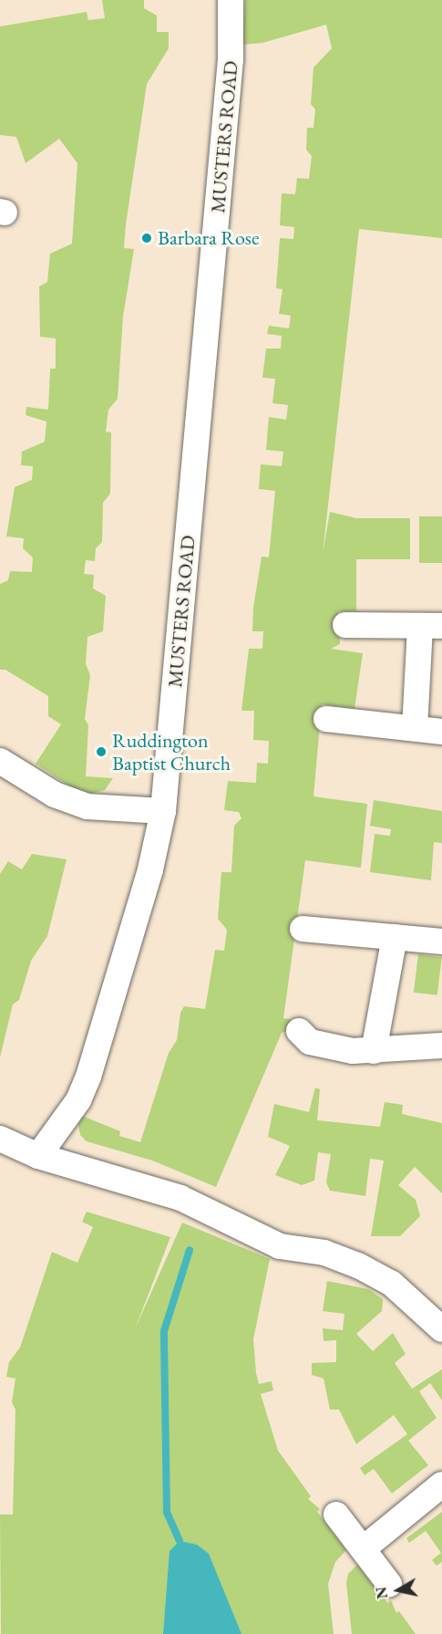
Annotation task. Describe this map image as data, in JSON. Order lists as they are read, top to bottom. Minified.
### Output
{"streets":{"street":["MUSTERS ROAD"]},"places":["Barbara Rose","Ruddington Baptist Church"],"north":"left"}
